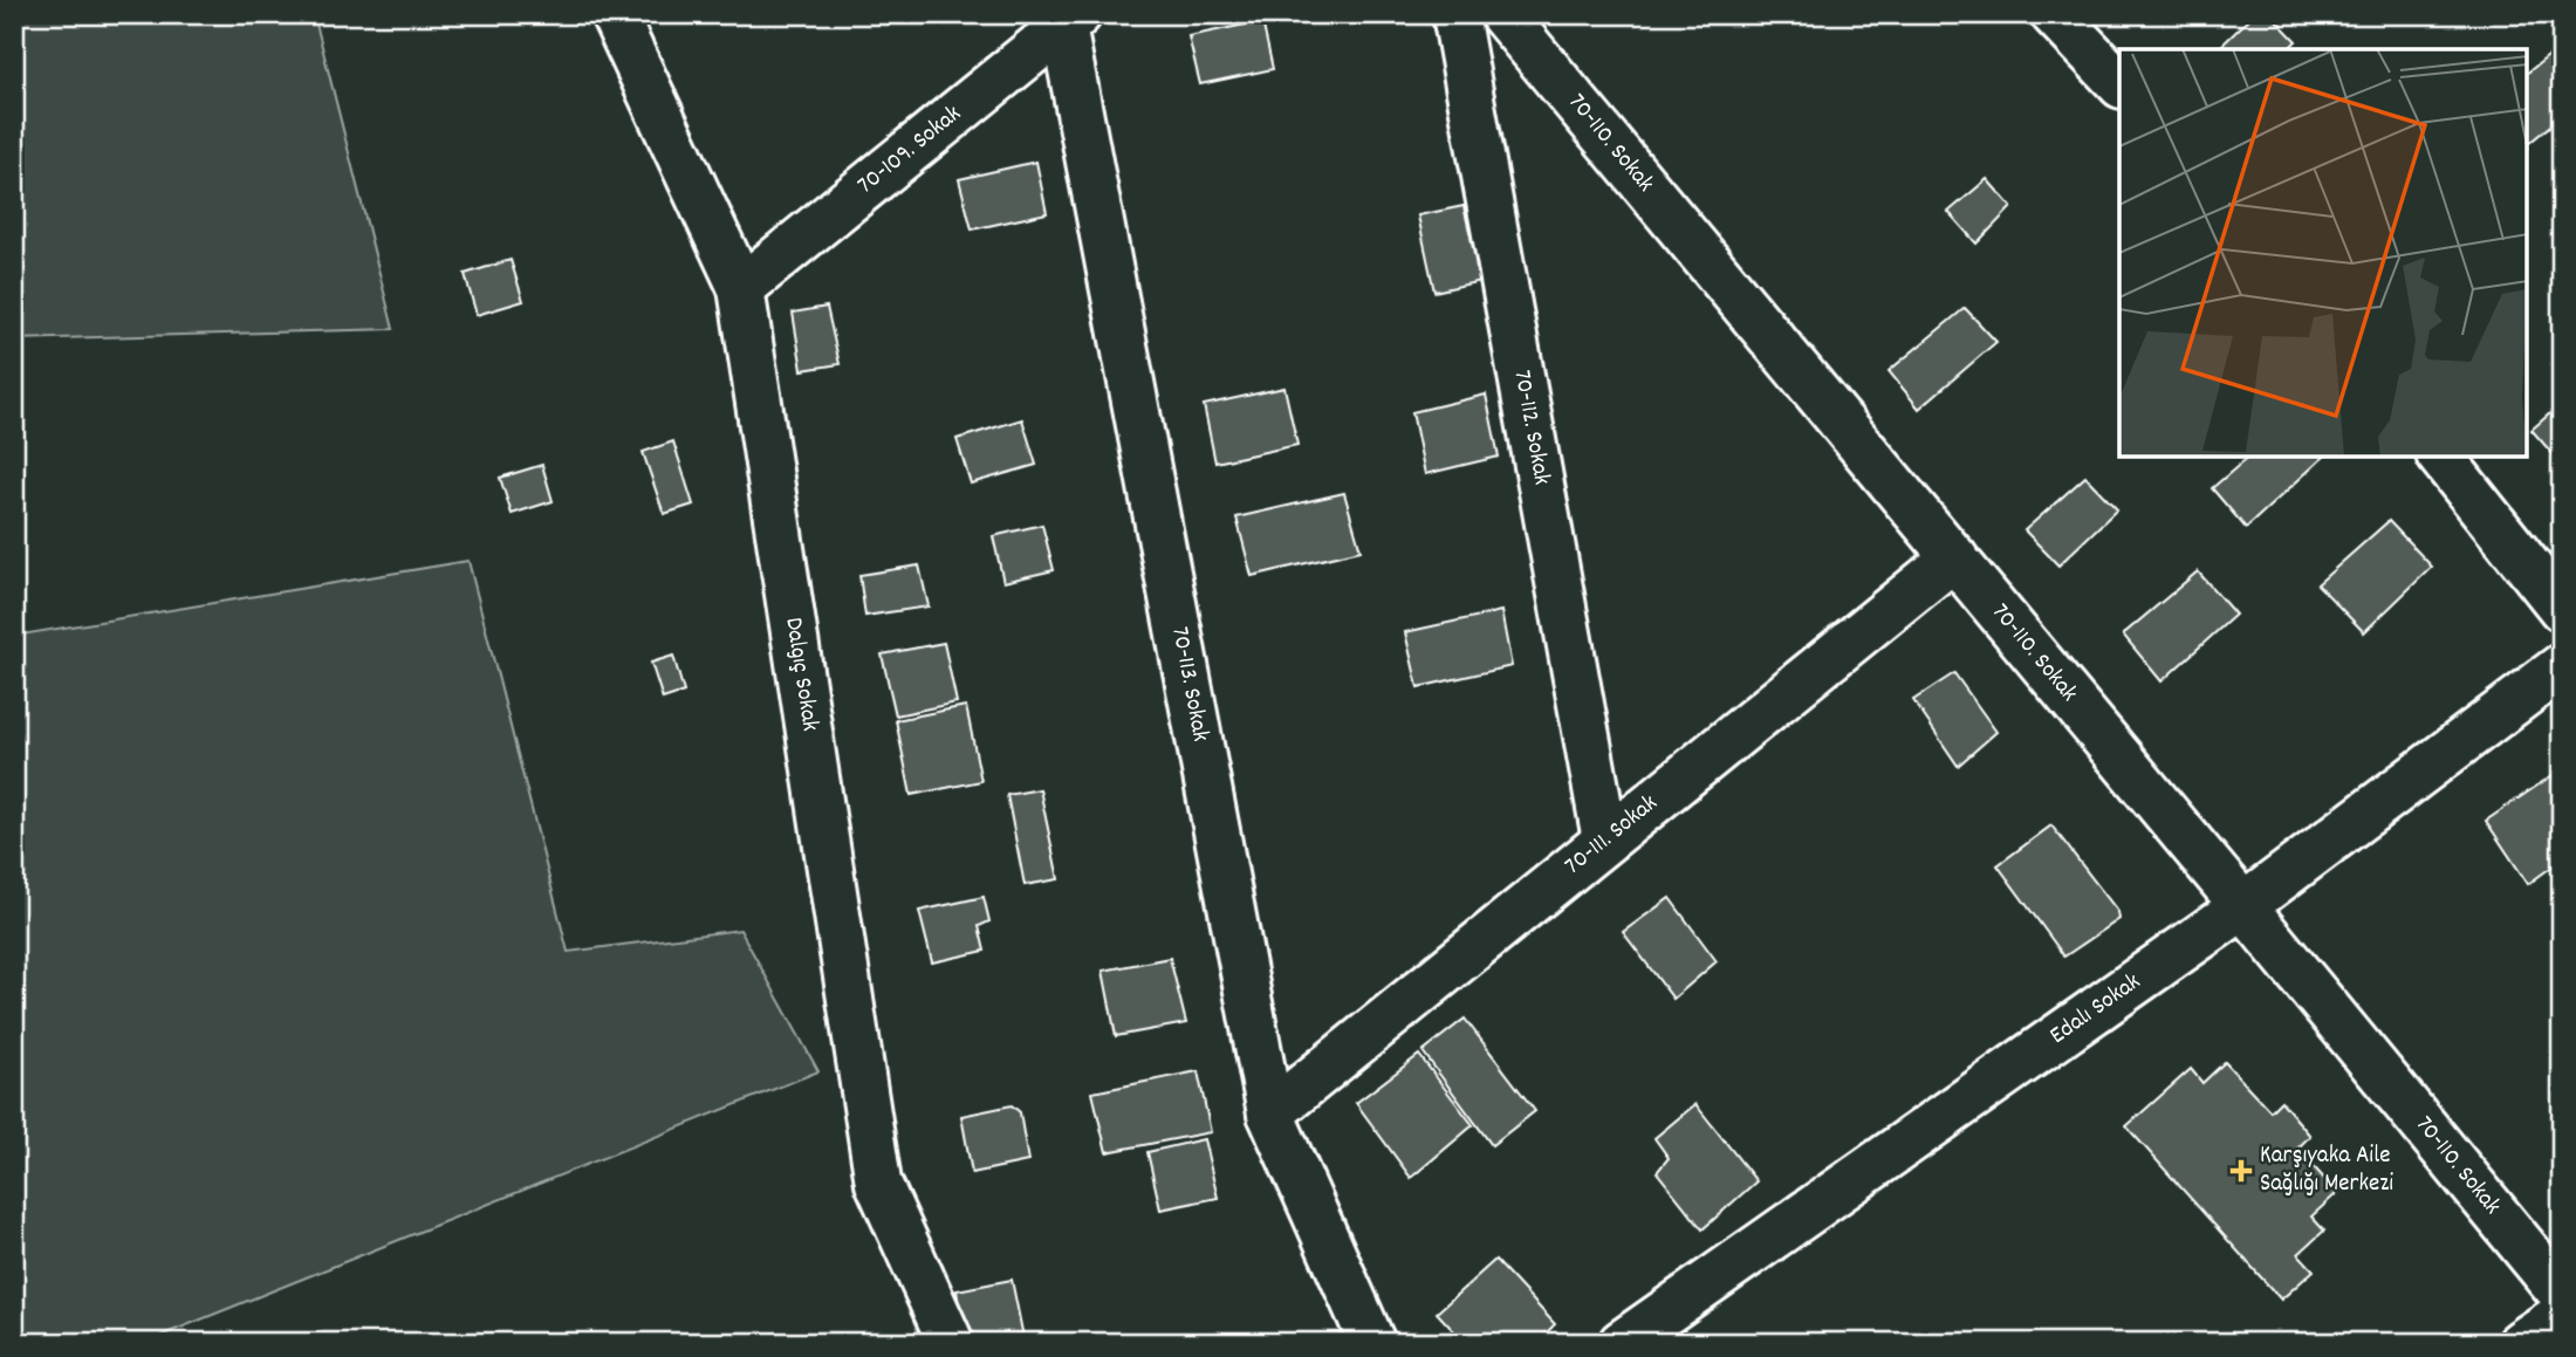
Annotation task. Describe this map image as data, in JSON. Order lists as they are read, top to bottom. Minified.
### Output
{"streets":{"street":["70-110. Sokak","70-109. Sokak","70-112. Sokak","Dalgıç Sokak","70-113. Sokak","70-111. Sokak","Edalı Sokak"]},"crossings":[["70-110. Sokak","70-111. Sokak"],["70-110. Sokak","Edalı Sokak"],["70-109. Sokak","Dalgıç Sokak"],["70-109. Sokak","70-113. Sokak"],["70-112. Sokak","70-111. Sokak"],["70-113. Sokak","70-111. Sokak"]],"places":{"health":["Karşıyaka Aile Sağlığı Merkezi"]}}
